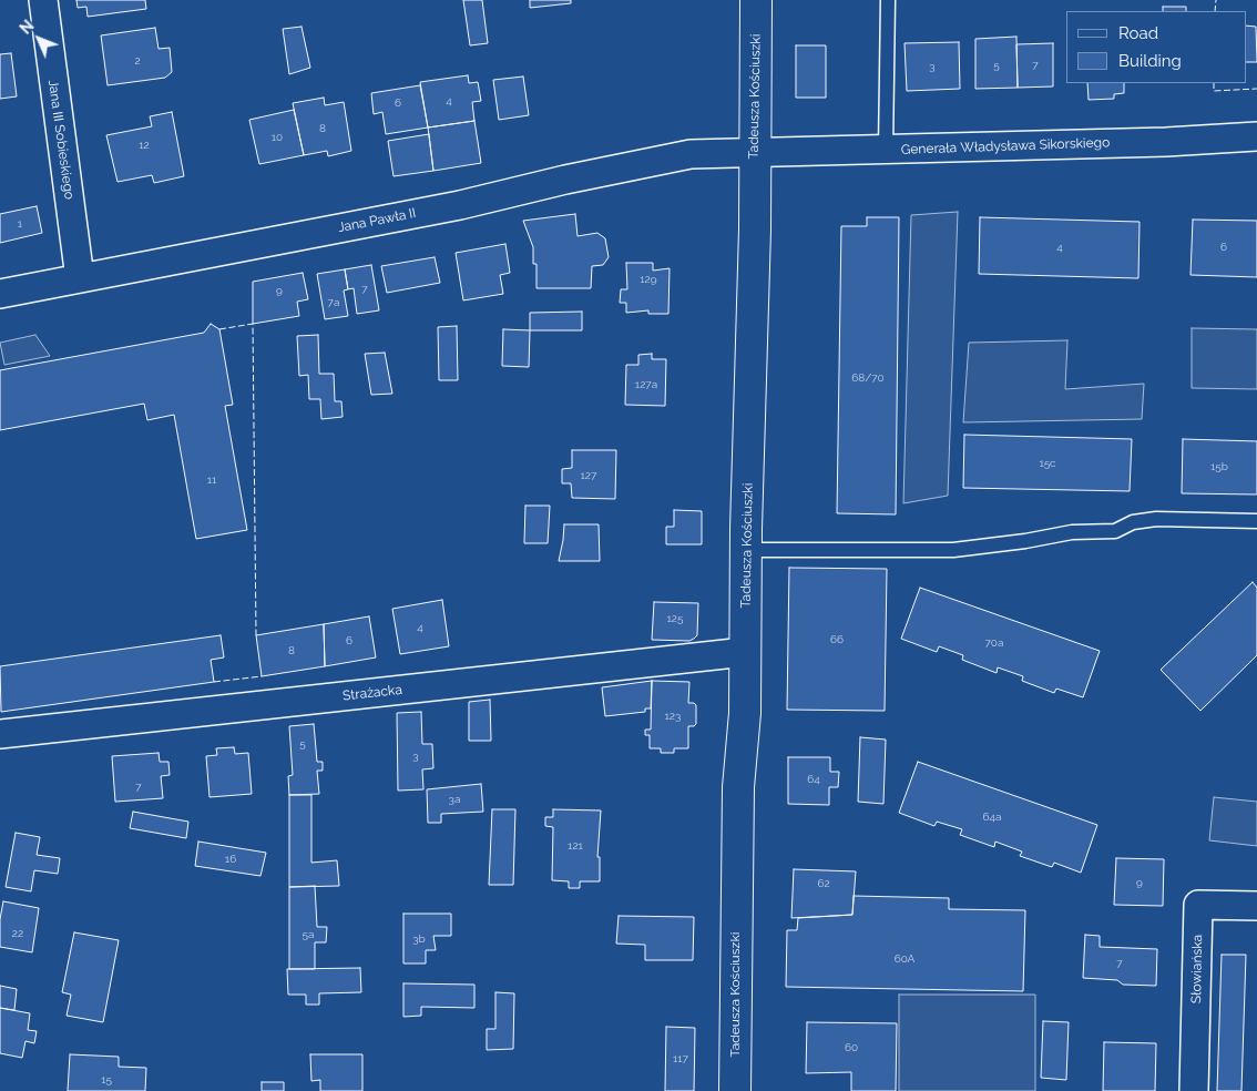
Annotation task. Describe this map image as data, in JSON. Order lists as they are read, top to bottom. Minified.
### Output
{"streets":{"main road":["Tadeusza Kościuszki"],"street":["Jana III Sobieskiego","Generała Władysława Sikorskiego","Jana Pawła II","Strażacka","Słowiańska"]},"crossings":[["Tadeusza Kościuszki","Generała Władysława Sikorskiego"],["Tadeusza Kościuszki","Jana Pawła II"],["Tadeusza Kościuszki","Strażacka"],["Jana III Sobieskiego","Jana Pawła II"],["Generała Władysława Sikorskiego","Jana Pawła II"]],"house_numbers":["2","5","7","3","4","6","8","10","12","1","4","6","129","7","9","7a","68/70","127a","15c","15b","127","11","125","4","66","6","70a","8","123","5","3","64","7","3a","64a","121","16","9","62","22","5a","3b","60A","7","60","117","15"],"legend":["Road","Building"],"north":"top left"}
